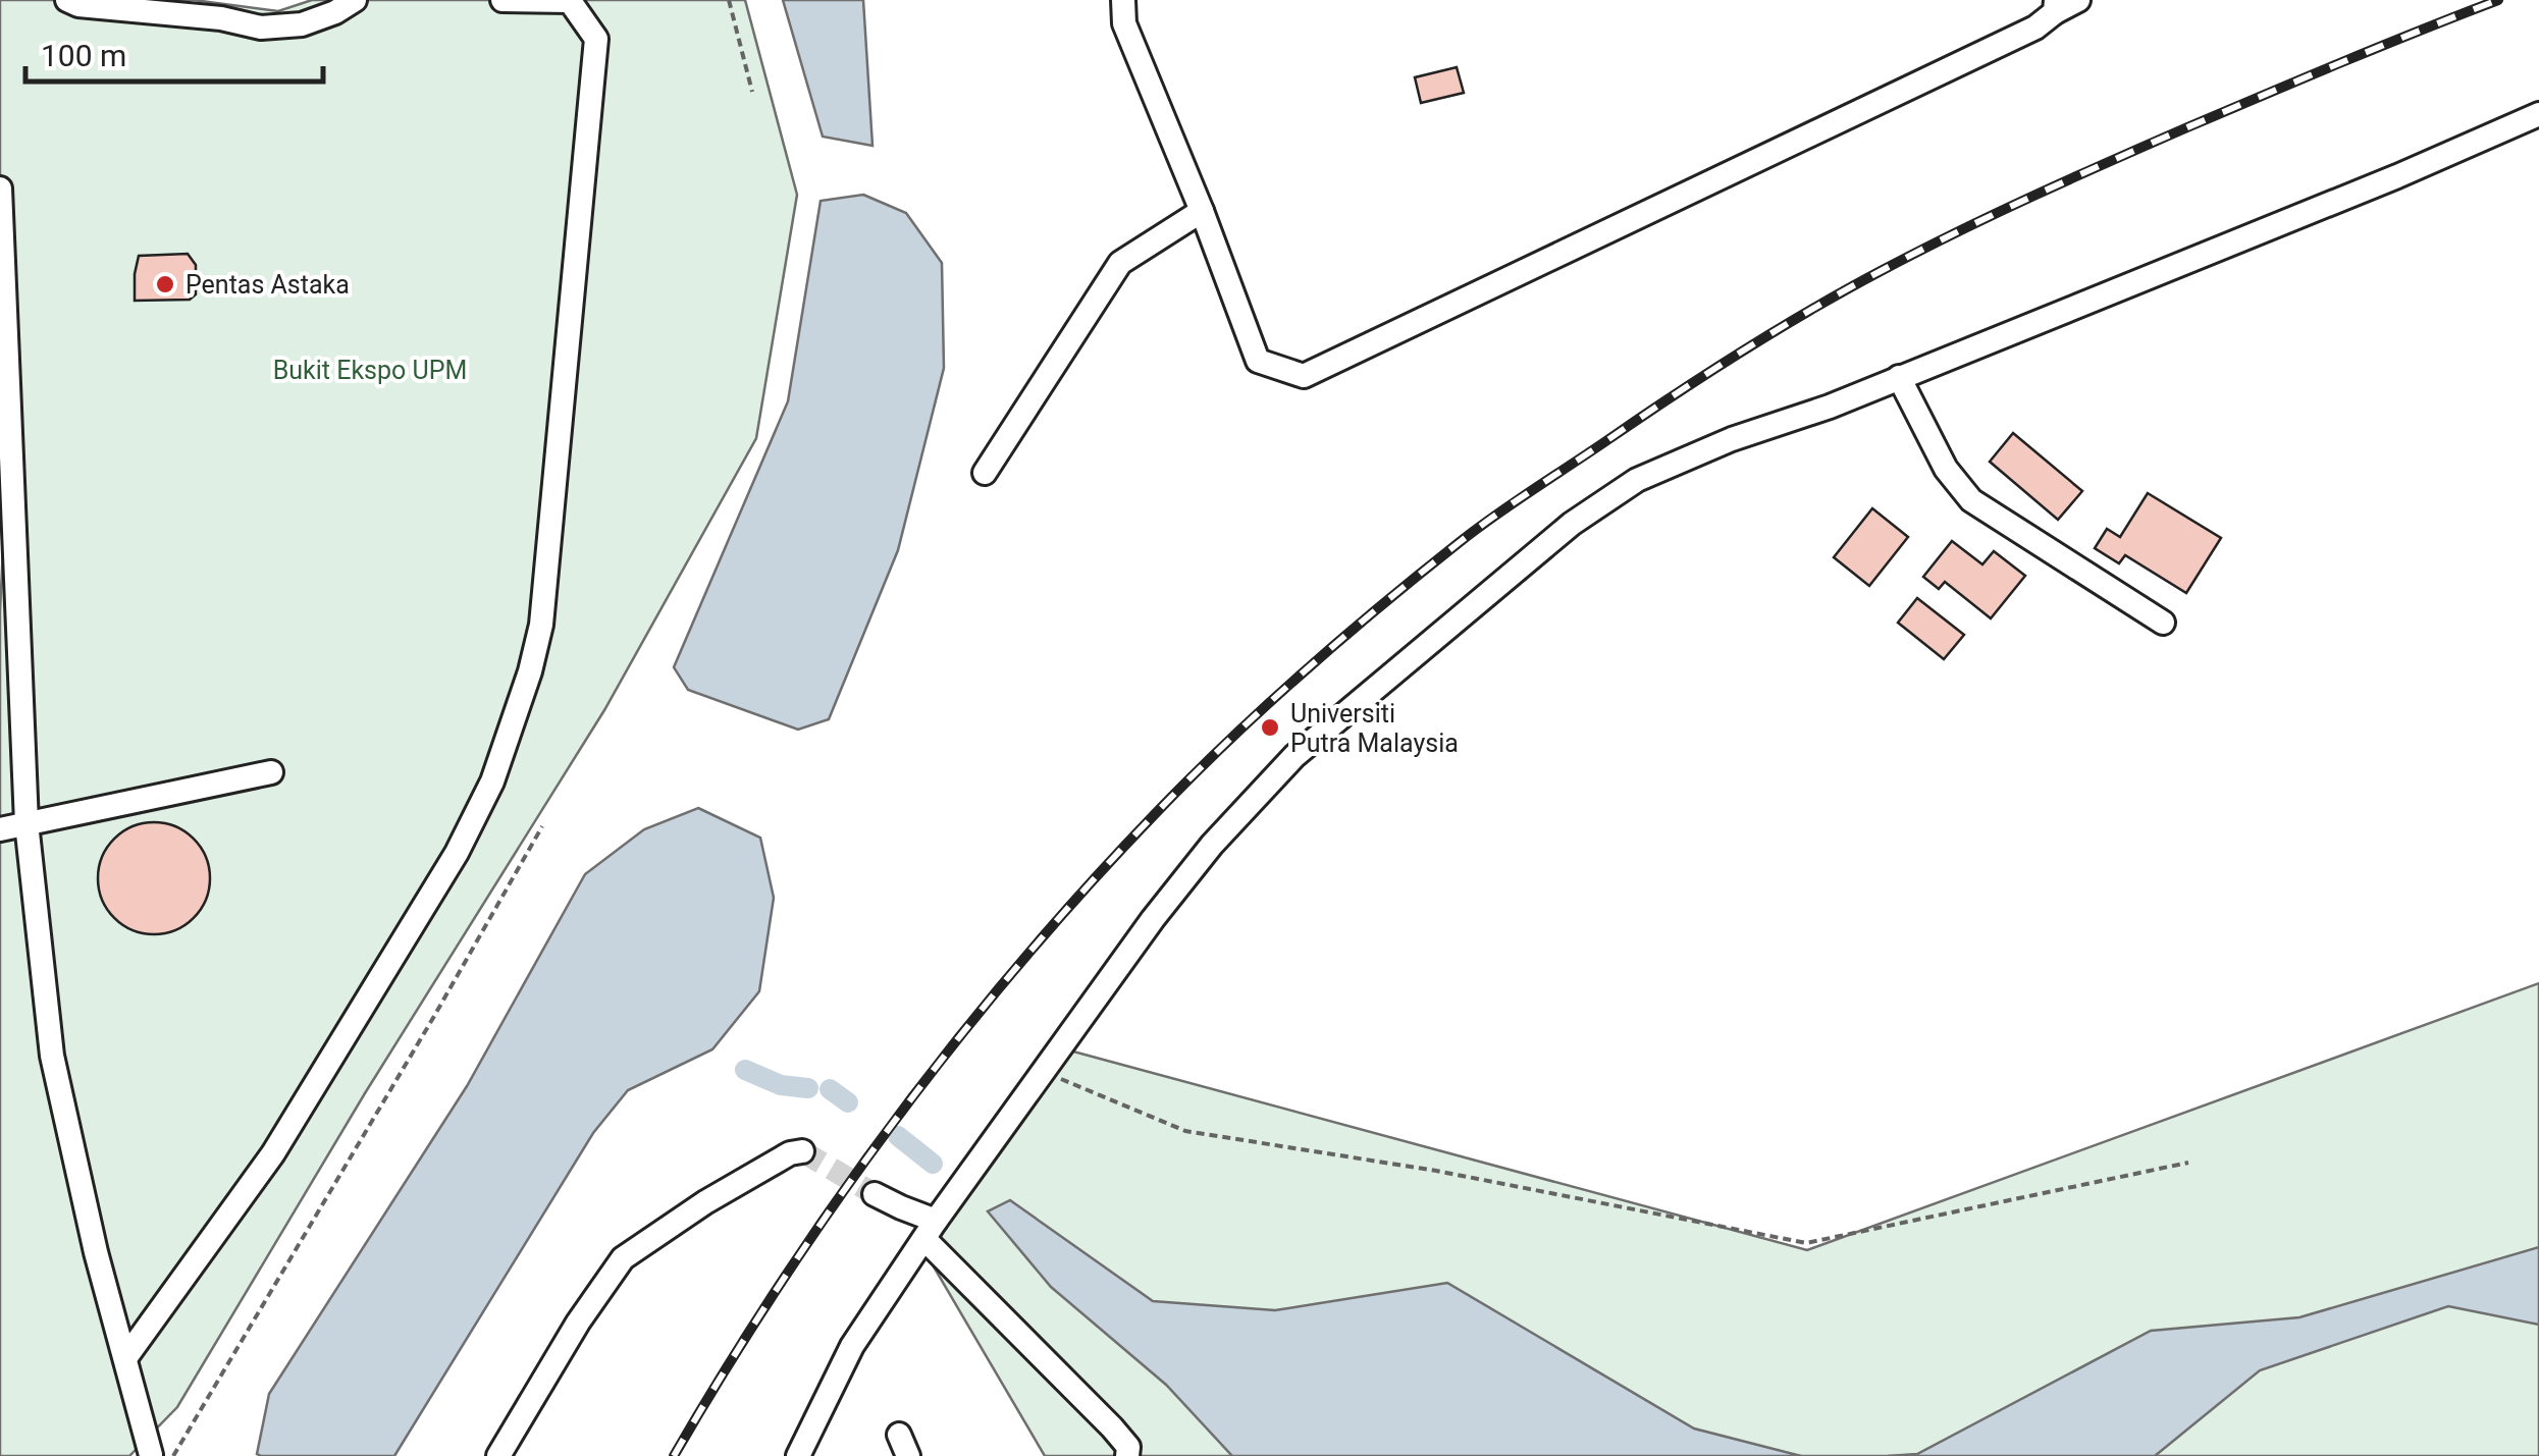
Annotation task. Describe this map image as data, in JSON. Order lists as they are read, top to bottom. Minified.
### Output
{"parks":["Bukit Ekspo UPM"],"places":["Pentas Astaka","Universiti Putra Malaysia"],"scale_bar":"100 m"}
